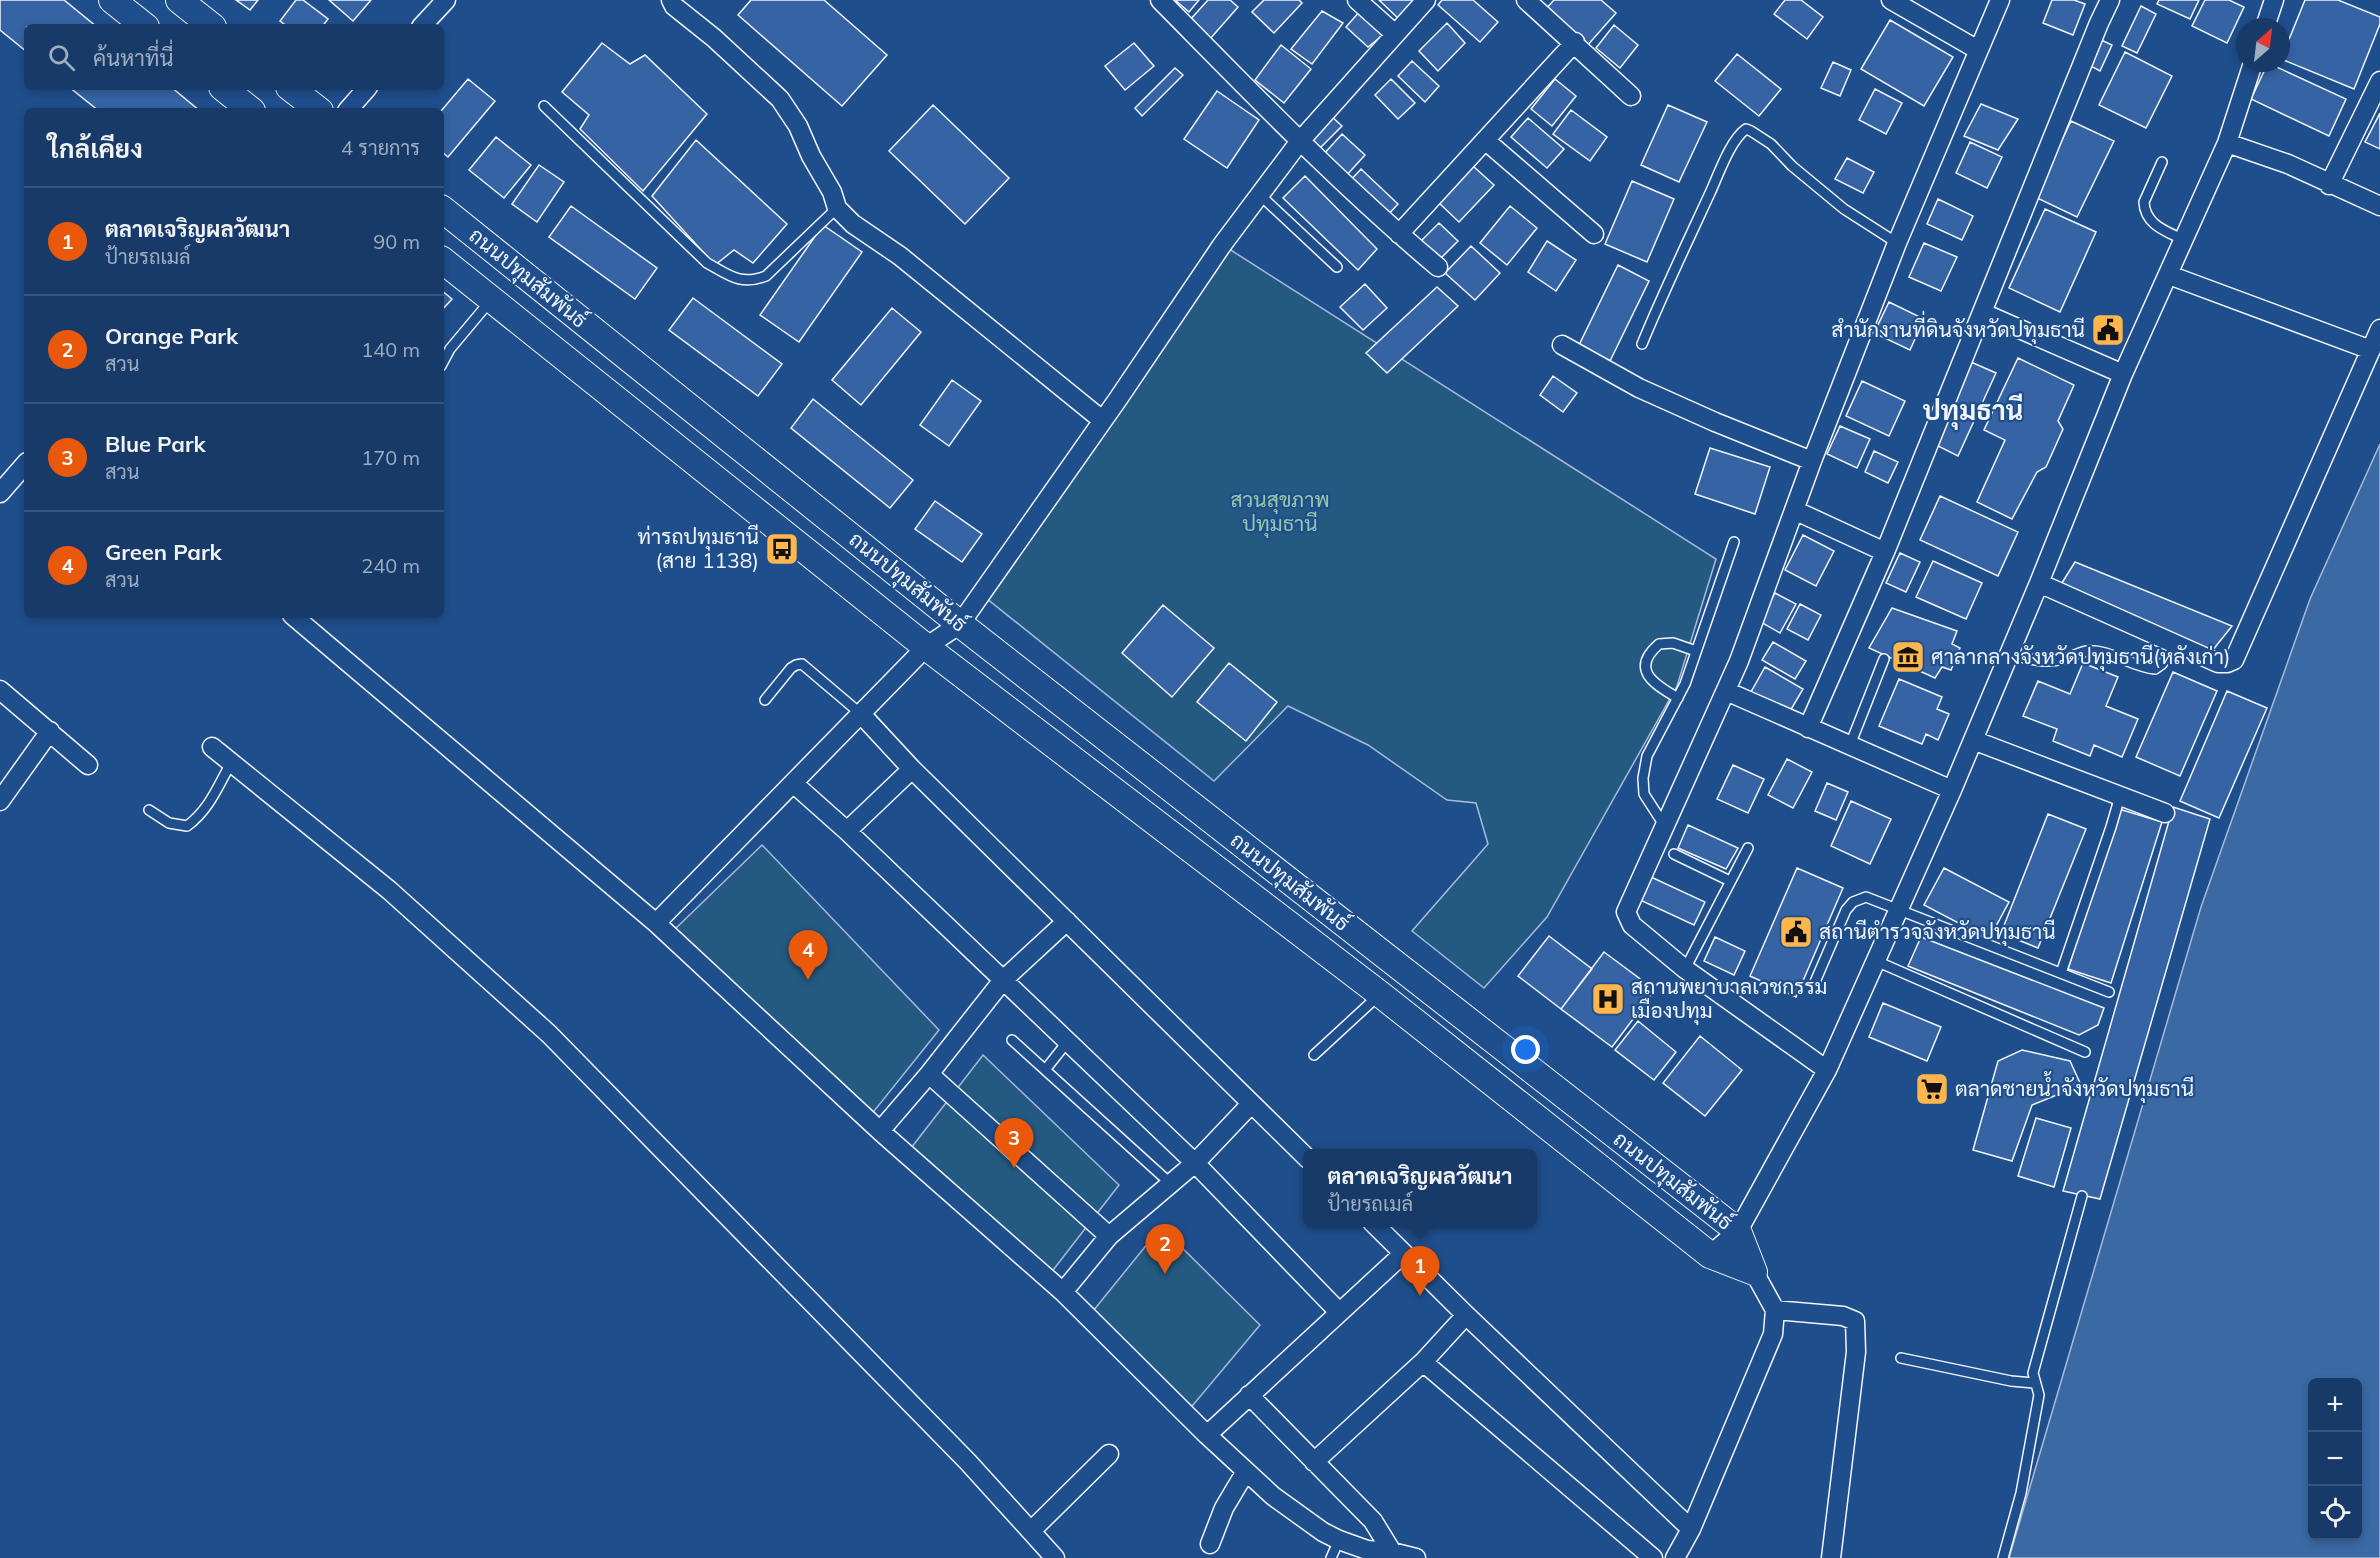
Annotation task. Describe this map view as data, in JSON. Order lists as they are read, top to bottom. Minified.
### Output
{"streets":{"street":["ถนนปทุมสัมพันธ์"]},"districts":["ปทุมธานี"],"parks":["สวนสุขภาพ ปทุมธานี"],"places":{"public building":["สำนักงานที่ดินจังหวัดปทุมธานี","สถานีตำรวจจังหวัดปทุมธานี"],"bus stop":["ท่ารถปทุมธานี (สาย 1138)"],"museum":["ศาลากลางจังหวัดปทุมธานี(หลังเก่า)"],"hospital":["สถานพยาบาลเวชกรรม เมืองปทุม"],"supermarket":["ตลาดชายน้ำจังหวัดปทุมธานี"]},"north":"top right","page":{"search":"ค้นหาที่นี่","heading":["ใกล้เคียง","4 รายการ"],"list":[{"mark":"1","name":"ตลาดเจริญผลวัฒนา","note":"ป้ายรถเมล์","value":"90 m"},{"mark":"2","name":"Orange Park","note":"สวน","value":"140 m"},{"mark":"3","name":"Blue Park","note":"สวน","value":"170 m"},{"mark":"4","name":"Green Park","note":"สวน","value":"240 m"}],"pins":["4","3","2","1"],"popup":["ตลาดเจริญผลวัฒนา","ป้ายรถเมล์"],"map_buttons":["+","−"]}}
